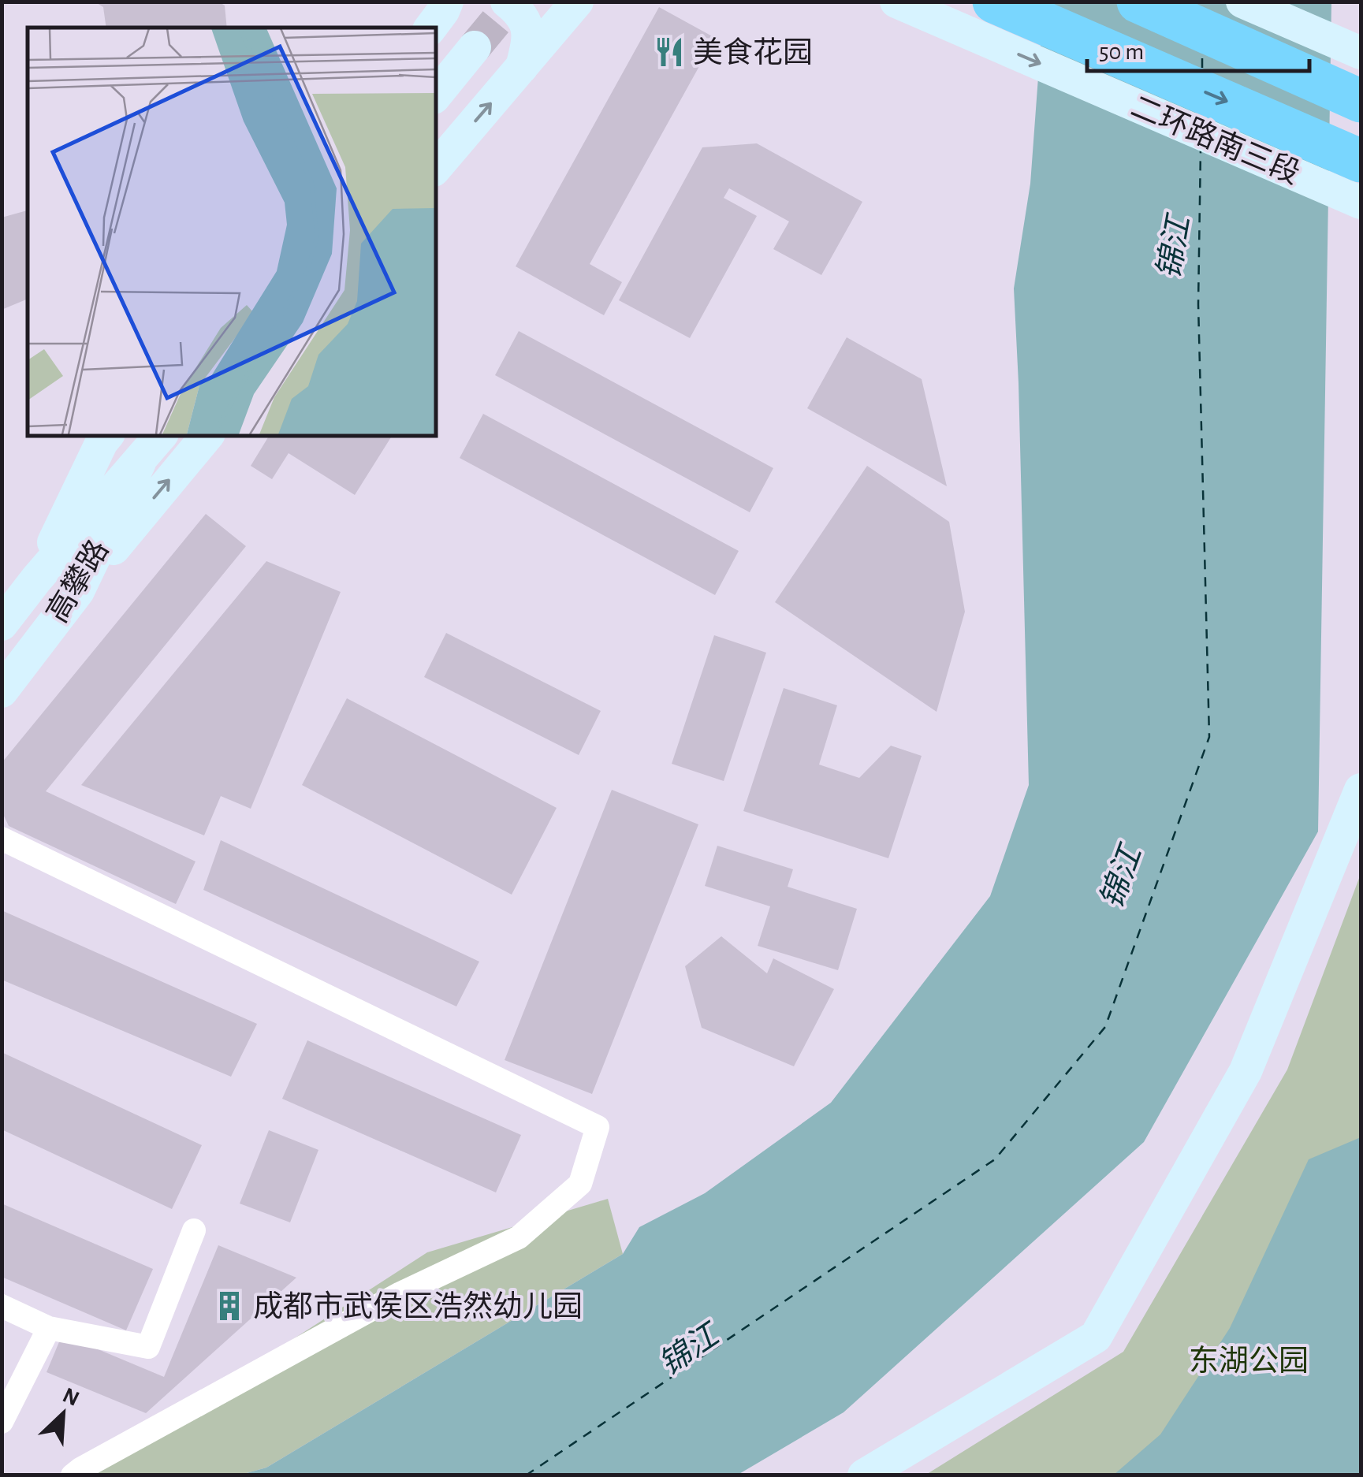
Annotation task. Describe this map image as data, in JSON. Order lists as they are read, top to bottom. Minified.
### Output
{"streets":{"street":["二环路南三段","高攀路"]},"one_way":["二环路南三段"],"water":["锦江"],"parks":["东湖公园"],"places":{"restaurant":["美食花园"],"building":["成都市武侯区浩然幼儿园"]},"scale_bar":"50 m","north":"top right"}
